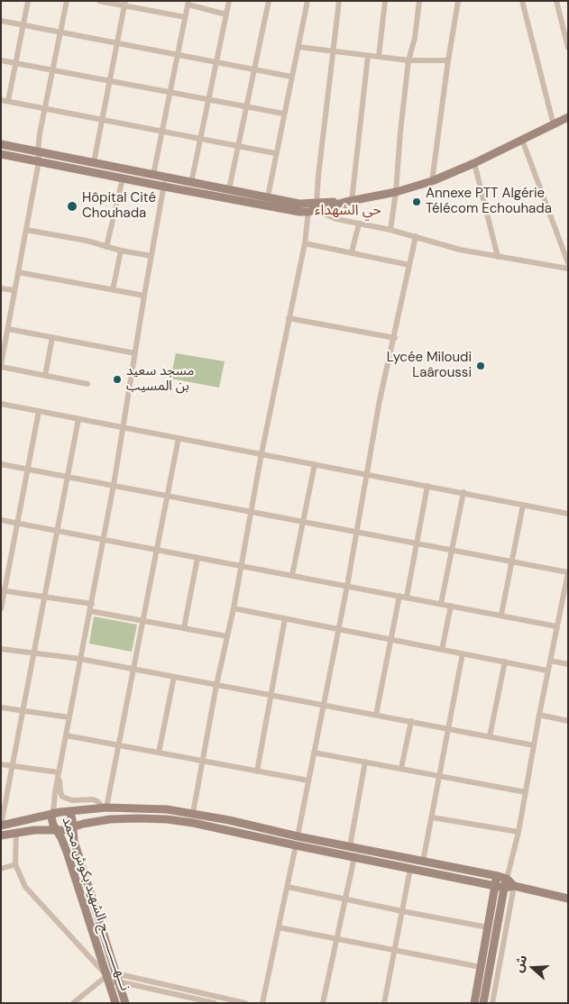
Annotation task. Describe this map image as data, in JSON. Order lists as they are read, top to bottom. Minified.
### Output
{"streets":{"main road":["نـــهـــــــــــج الشهيد بكوش محمد"]},"districts":["حي الشهداء"],"places":["Annexe PTT Algérie Télécom Echouhada","Hôpital Cité Chouhada","Lycée Miloudi Laâroussi","مسجد سعيد بن المسيب"],"north":"left"}
